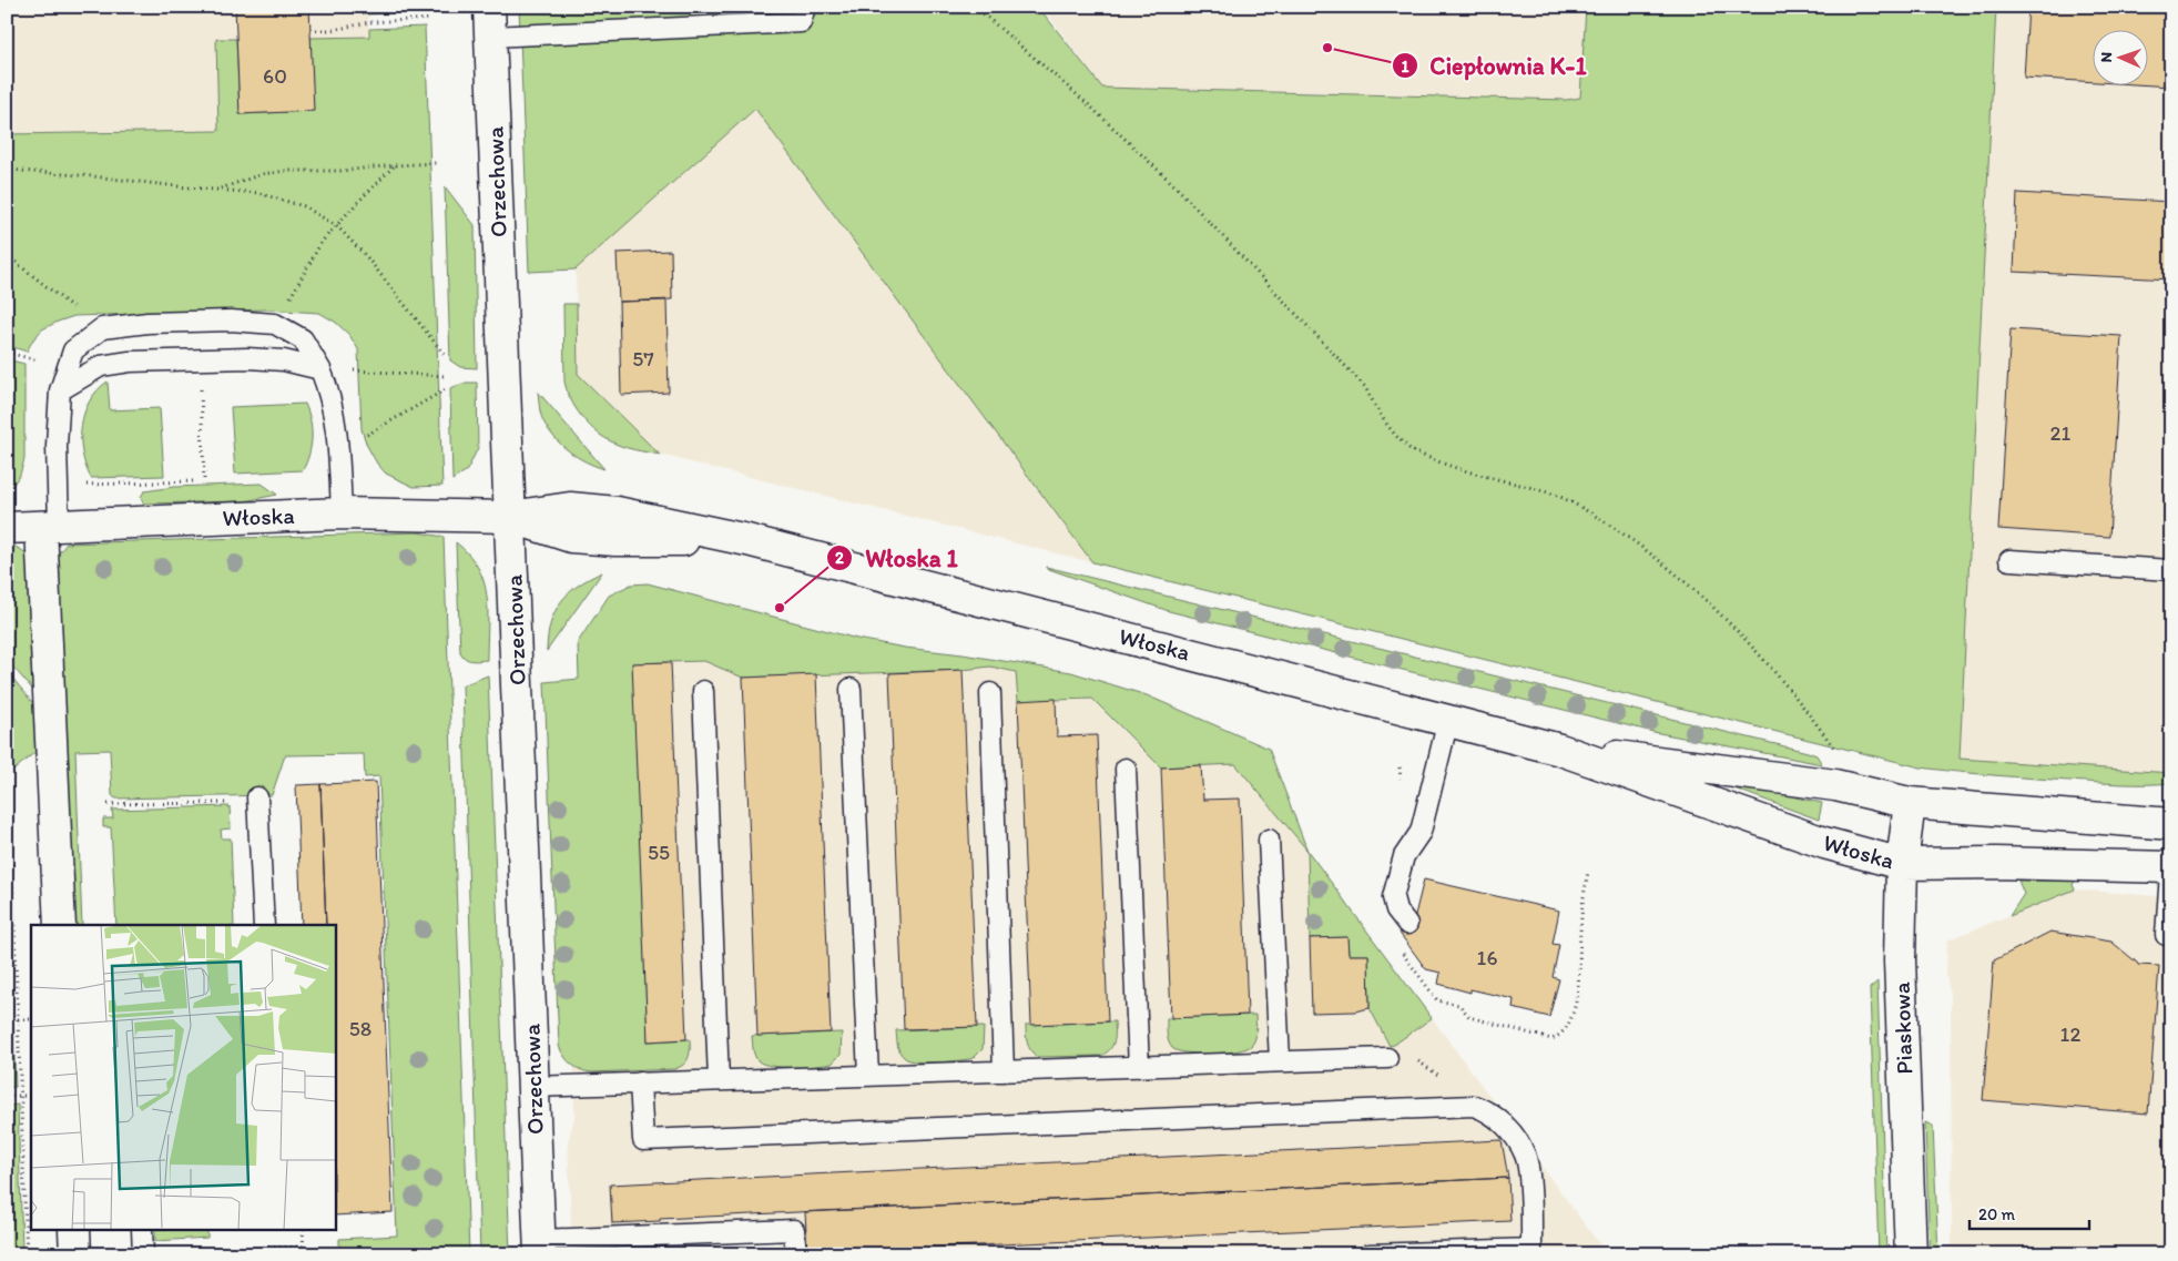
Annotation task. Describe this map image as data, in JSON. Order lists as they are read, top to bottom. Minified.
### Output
{"streets":{"street":["Orzechowa","Włoska","Piaskowa"]},"crossings":[["Orzechowa","Włoska"],["Włoska","Piaskowa"]],"places":["Ciepłownia K-1","Włoska 1"],"house_numbers":["60","57","21","55","16","58","12"],"scale_bar":"20 m","north":"left"}
